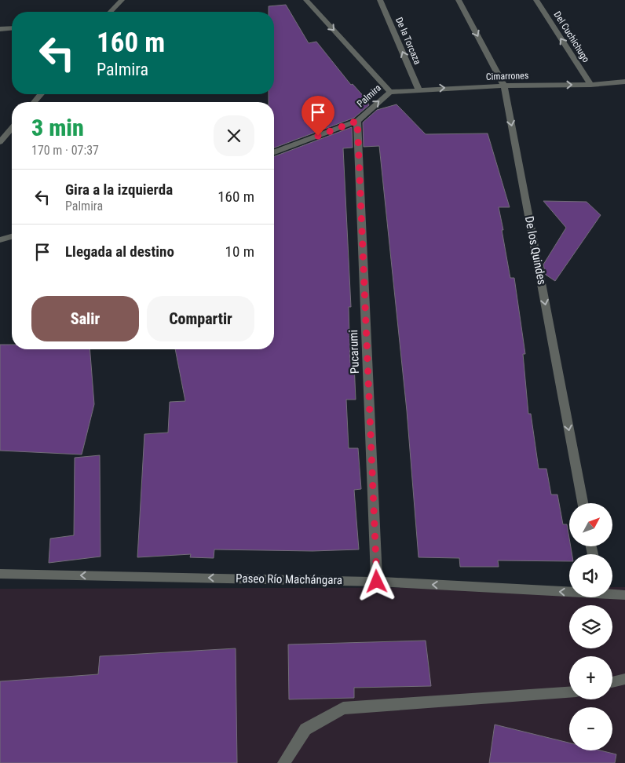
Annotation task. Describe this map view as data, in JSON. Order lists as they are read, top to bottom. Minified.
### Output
{"streets":{"street":["Del Cuchichugo","De la Torcaza","Cimarrones","Palmira","De los Quindes","Pucarumi","Paseo Río Machángara"]},"crossings":[["Del Cuchichugo","Cimarrones"],["De la Torcaza","Cimarrones"],["Cimarrones","Palmira"],["Cimarrones","De los Quindes"],["Palmira","Pucarumi"],["Pucarumi","Paseo Río Machángara"]],"one_way":["Del Cuchichugo","De la Torcaza","Cimarrones","De los Quindes","Paseo Río Machángara"],"north":"top right","page":{"turn":["160 m","Palmira"],"heading":["3 min","170 m · 07:37"],"list":[{"name":"Gira a la izquierda","note":"Palmira","value":"160 m"},{"name":"Llegada al destino","value":"10 m"}],"buttons":["Salir","Compartir"],"map_buttons":["+","−"]}}
